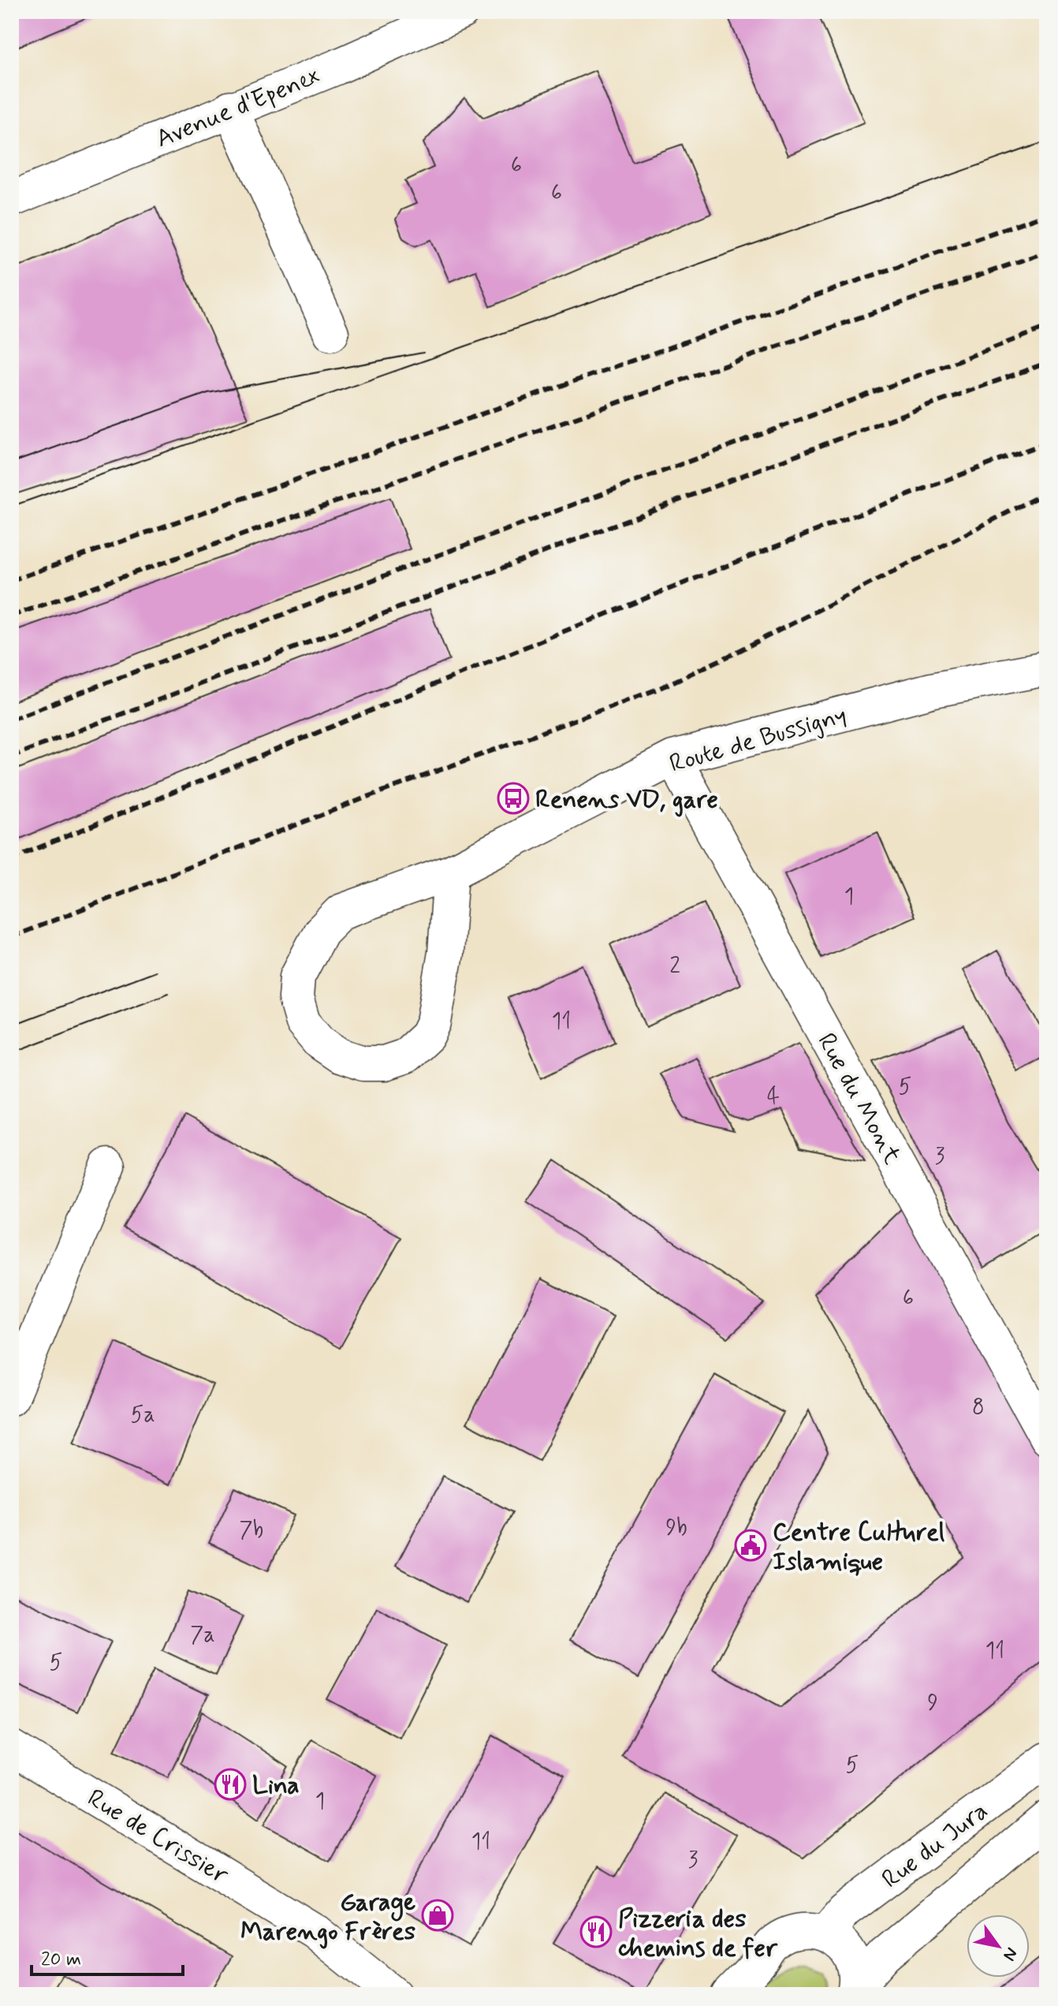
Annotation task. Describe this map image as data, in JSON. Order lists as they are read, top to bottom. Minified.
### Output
{"streets":{"street":["Avenue d'Epenex","Route de Bussigny","Rue du Mont","Rue de Crissier","Rue du Jura"]},"crossings":[["Route de Bussigny","Rue du Mont"]],"places":{"bus stop":["Renens VD, gare"],"public building":["Centre Culturel Islamique"],"restaurant":["Lina","Pizzeria des chemins de fer"],"shop":["Garage Marengo Frères"]},"house_numbers":["6","6","1","2","11","5","4","3","6","8","5a","9b","7b","7a","11","5","9","5","1","11","3"],"scale_bar":"20 m","north":"bottom right"}
